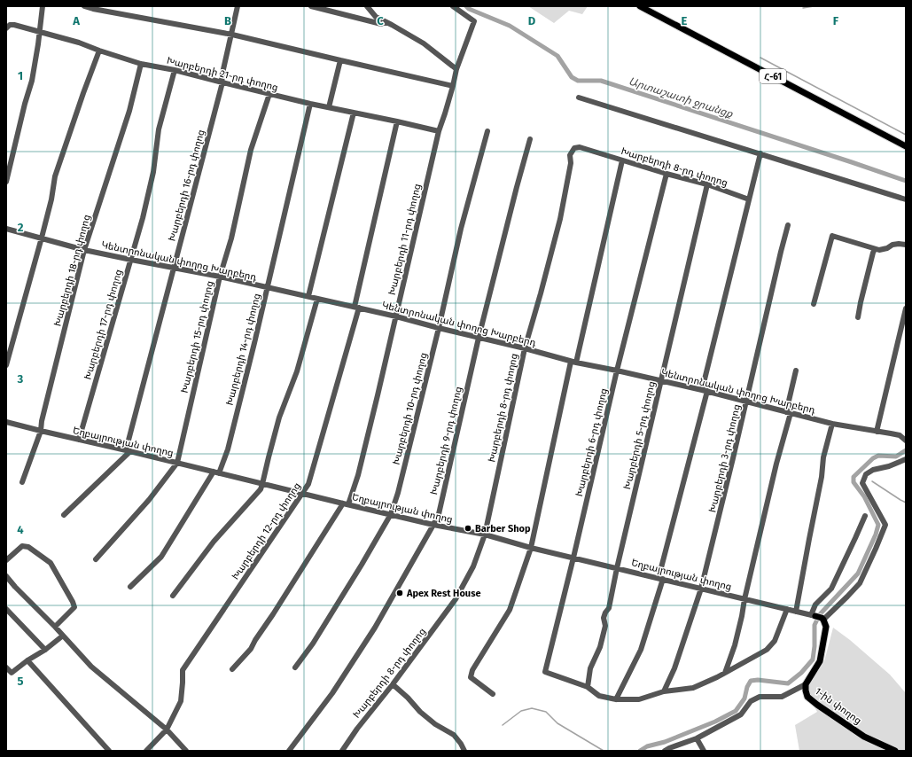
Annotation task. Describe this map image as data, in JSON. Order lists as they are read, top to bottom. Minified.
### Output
{"streets":{"main road":["Հ-61","1-ին փողոց"],"street":["Խարբերդի 21-րդ փողոց","Խարբերդի 8-րդ փողոց","Խարբերդի 16-րդ փողոց","Խարբերդի 11-րդ փողոց","Կենտրոնական փողոց Խարբերդ","Խարբերդի 18-րդ փողոց","Խարբերդի 17-րդ փողոց","Խարբերդի 15-րդ փողոց","Խարբերդի 14-րդ փողոց","Խարբերդի 10-րդ փողոց","Խարբերդի 5-րդ փողոց","Խարբերդի 9-րդ փողոց","Եղբայրության փողոց","Խարբերդի 6-րդ փողոց","Խարբերդի 3-րդ փողոց","Խարբերդի 12-րդ փողոց"]},"crossings":[["Խարբերդի 21-րդ փողոց","Խարբերդի 16-րդ փողոց"],["Խարբերդի 21-րդ փողոց","Խարբերդի 11-րդ փողոց"],["Խարբերդի 21-րդ փողոց","Խարբերդի 18-րդ փողոց"],["Խարբերդի 21-րդ փողոց","Խարբերդի 17-րդ փողոց"],["Խարբերդի 21-րդ փողոց","Խարբերդի 15-րդ փողոց"],["Խարբերդի 21-րդ փողոց","Խարբերդի 14-րդ փողոց"],["Խարբերդի 21-րդ փողոց","Խարբերդի 12-րդ փողոց"],["Խարբերդի 8-րդ փողոց","Կենտրոնական փողոց Խարբերդ"],["Խարբերդի 8-րդ փողոց","Խարբերդի 5-րդ փողոց"],["Խարբերդի 8-րդ փողոց","Եղբայրության փողոց"],["Խարբերդի 8-րդ փողոց","Խարբերդի 6-րդ փողոց"],["Խարբերդի 16-րդ փողոց","Կենտրոնական փողոց Խարբերդ"],["Խարբերդի 16-րդ փողոց","Եղբայրության փողոց"],["Խարբերդի 11-րդ փողոց","Կենտրոնական փողոց Խարբերդ"],["Խարբերդի 11-րդ փողոց","Եղբայրության փողոց"],["Կենտրոնական փողոց Խարբերդ","Խարբերդի 18-րդ փողոց"],["Կենտրոնական փողոց Խարբերդ","Խարբերդի 17-րդ փողոց"],["Կենտրոնական փողոց Խարբերդ","Խարբերդի 15-րդ փողոց"],["Կենտրոնական փողոց Խարբերդ","Խարբերդի 14-րդ փողոց"],["Կենտրոնական փողոց Խարբերդ","Խարբերդի 10-րդ փողոց"],["Կենտրոնական փողոց Խարբերդ","Խարբերդի 5-րդ փողոց"],["Կենտրոնական փողոց Խարբերդ","Խարբերդի 9-րդ փողոց"],["Կենտրոնական փողոց Խարբերդ","Խարբերդի 6-րդ փողոց"],["Կենտրոնական փողոց Խարբերդ","Խարբերդի 3-րդ փողոց"],["Կենտրոնական փողոց Խարբերդ","Խարբերդի 12-րդ փողոց"],["Խարբերդի 18-րդ փողոց","Եղբայրության փողոց"],["Խարբերդի 17-րդ փողոց","Եղբայրության փողոց"],["Խարբերդի 15-րդ փողոց","Եղբայրության փողոց"],["Խարբերդի 14-րդ փողոց","Եղբայրության փողոց"],["Խարբերդի 10-րդ փողոց","Եղբայրության փողոց"],["Խարբերդի 5-րդ փողոց","Եղբայրության փողոց"],["Խարբերդի 5-րդ փողոց","Խարբերդի 6-րդ փողոց"],["Խարբերդի 9-րդ փողոց","Եղբայրության փողոց"],["Եղբայրության փողոց","Խարբերդի 6-րդ փողոց"],["Եղբայրության փողոց","Խարբերդի 3-րդ փողոց"],["Եղբայրության փողոց","Խարբերդի 12-րդ փողոց"],["Եղբայրության փողոց","1-ին փողոց"]],"water":["Արտաշատի ջրանցք"],"places":["Barber Shop","Apex Rest House"],"grid":{"columns":["A","B","C","D","E","F"],"rows":["1","2","3","4","5"]}}
